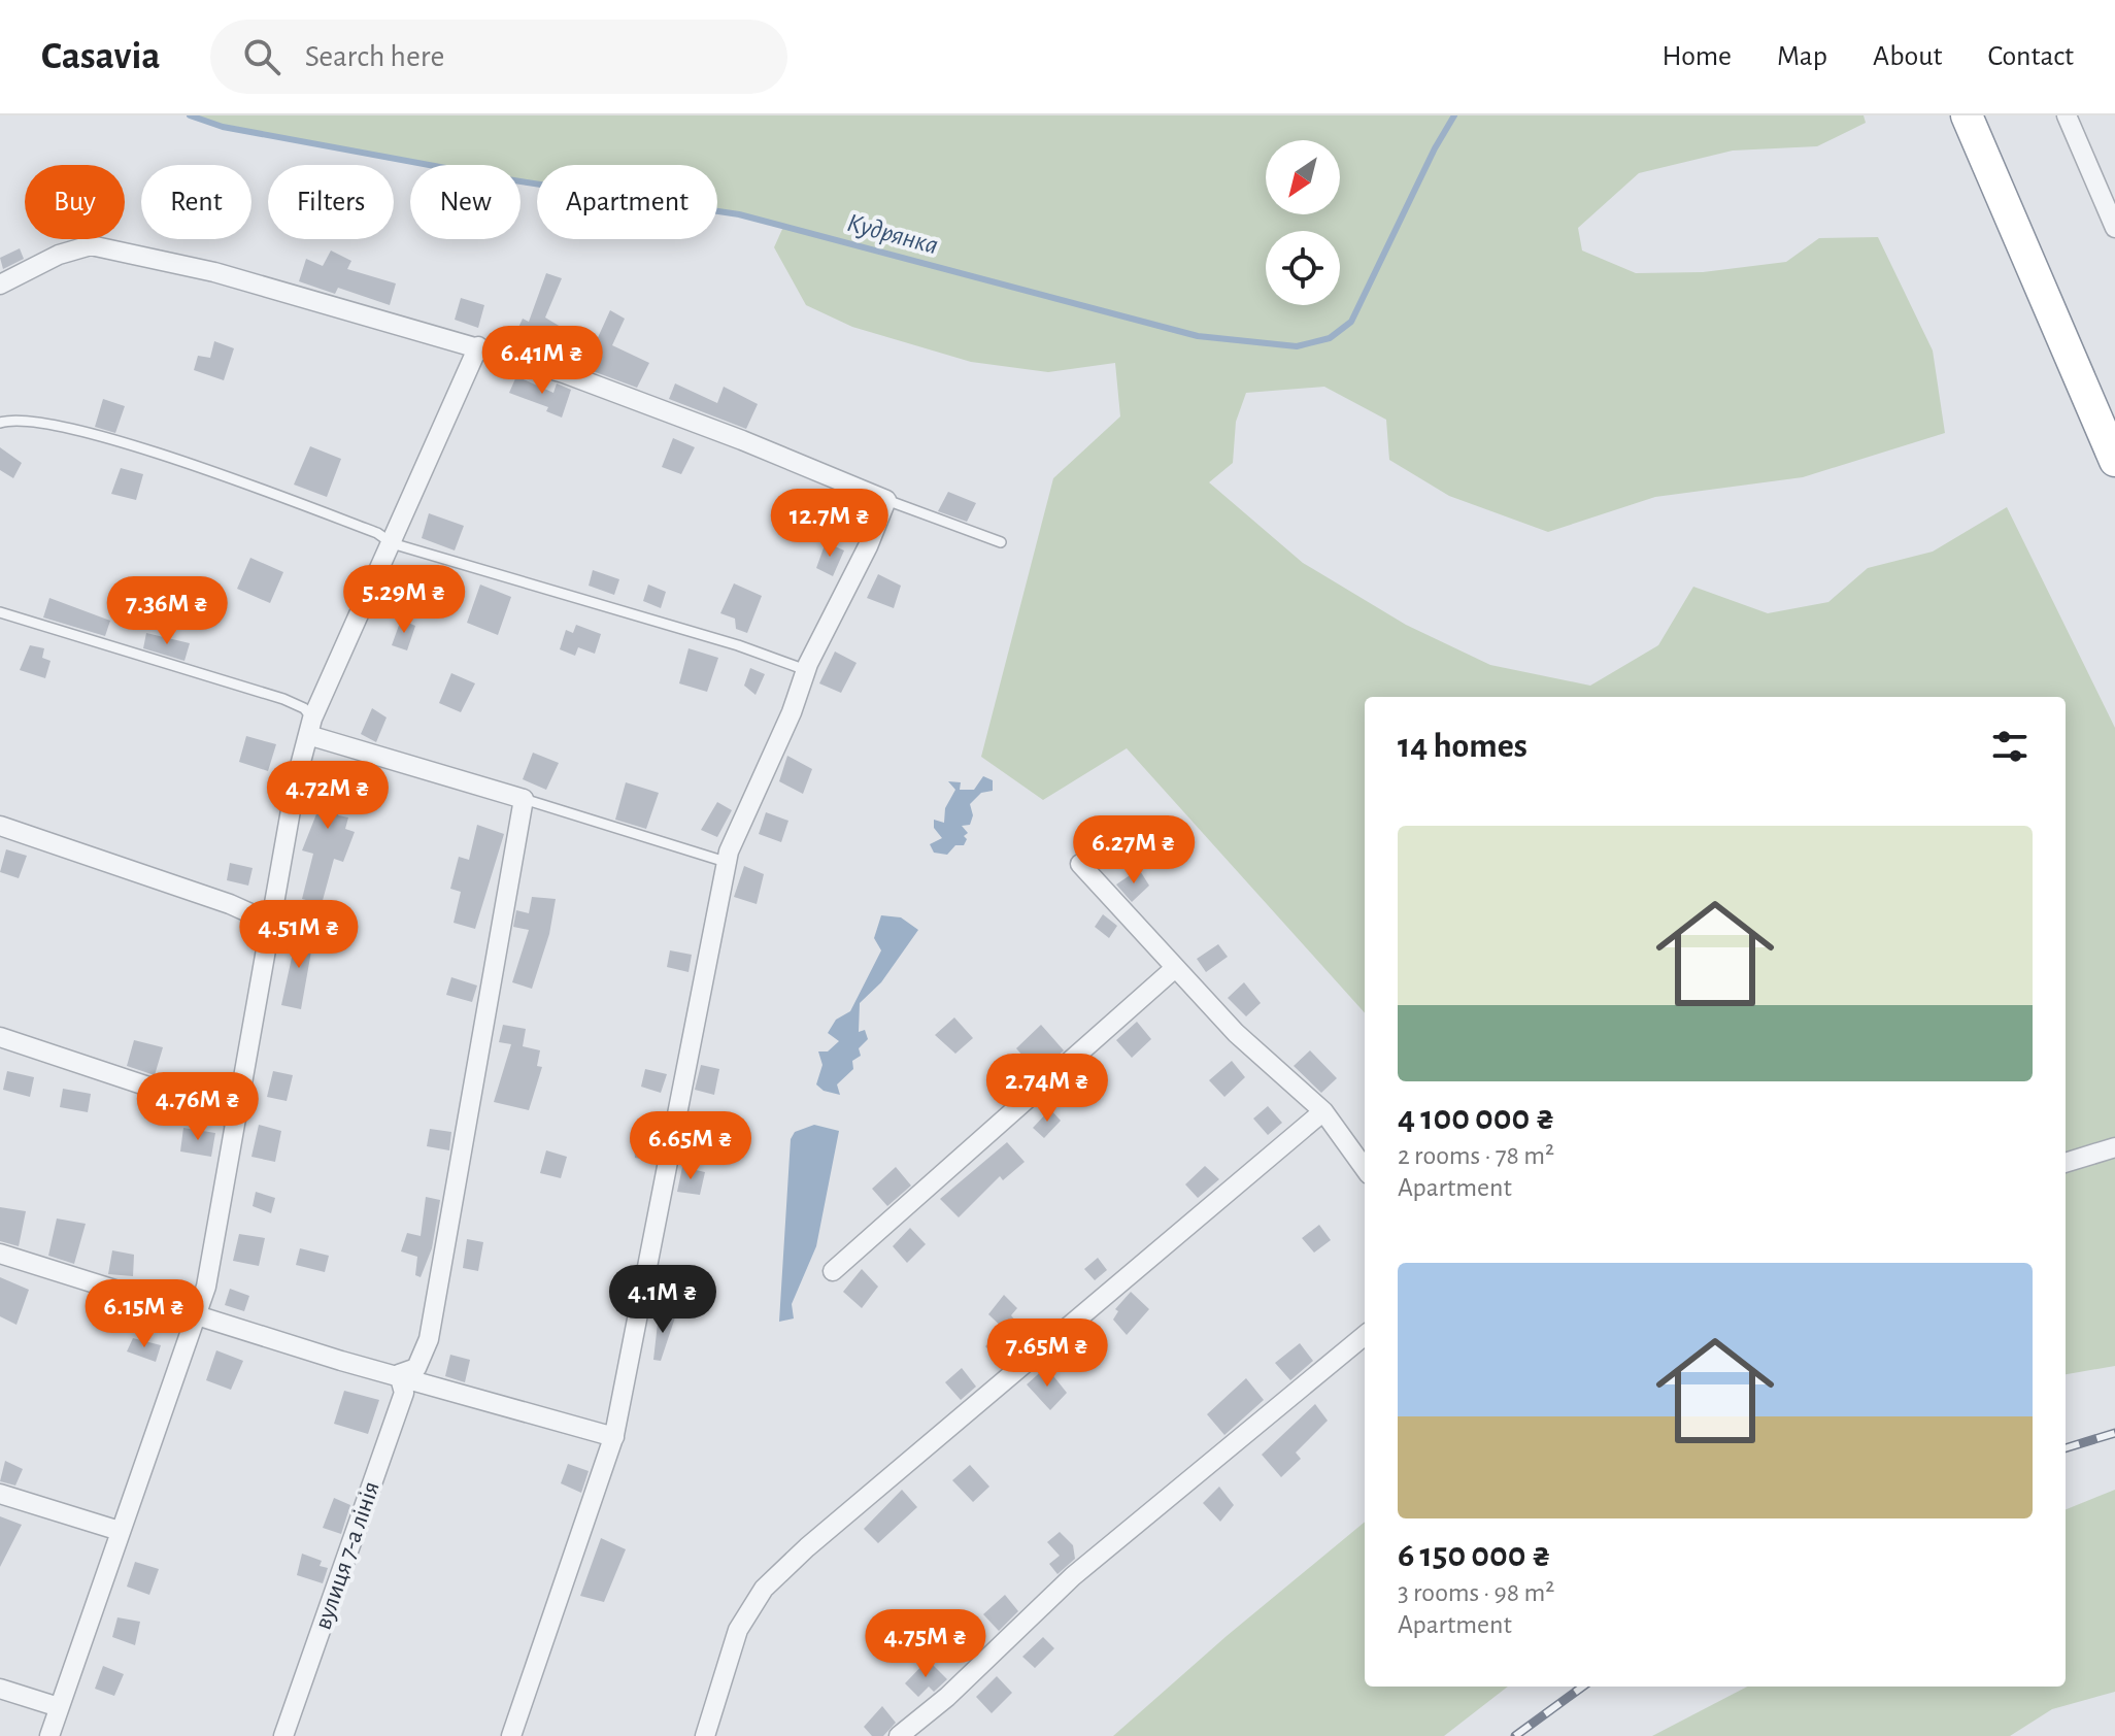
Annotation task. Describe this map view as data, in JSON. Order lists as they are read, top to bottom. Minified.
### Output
{"streets":{"street":["вулиця 7-а лінія"]},"water":["Кудрянка"],"north":"bottom left","page":{"header":"Casavia","search":"Search here","nav":["Home","Map","About","Contact"],"chip":["Buy","Rent","Filters","New","Apartment"],"price":["6.41M ₴","12.7M ₴","5.29M ₴","7.36M ₴","4.72M ₴","6.27M ₴","4.51M ₴","2.74M ₴","4.76M ₴","6.65M ₴","4.1M ₴","6.15M ₴","7.65M ₴","4.75M ₴"],"heading":"14 homes","list":[{"name":"4 100 000 ₴","note":"2 rooms · 78 m² · Apartment"},{"name":"6 150 000 ₴","note":"3 rooms · 98 m² · Apartment"}]}}
